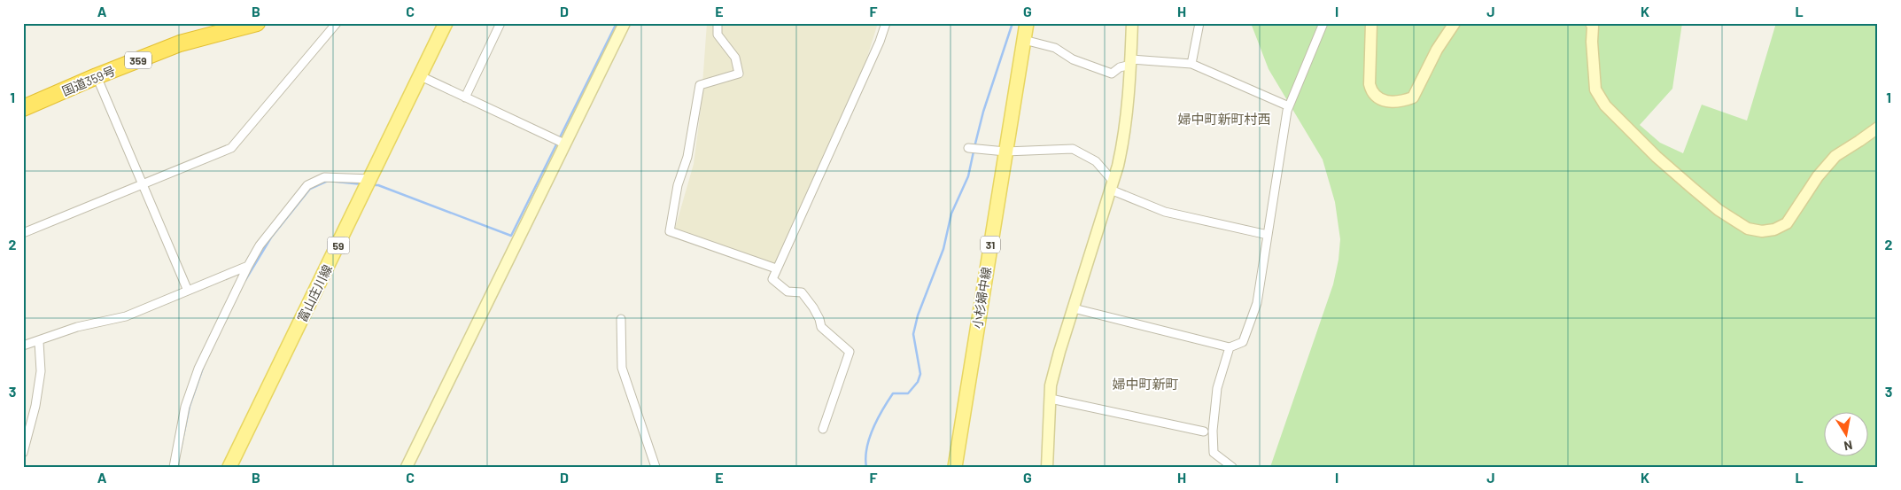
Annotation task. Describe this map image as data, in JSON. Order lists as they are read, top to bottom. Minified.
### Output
{"streets":{"highway":["359","国道359号"],"main road":["31","59","富山庄川線","小杉婦中線"]},"districts":["婦中町新町村西","婦中町新町"],"north":"bottom","grid":{"columns":["A","B","C","D","E","F","G","H","I","J","K","L"],"rows":["1","2","3"]}}
